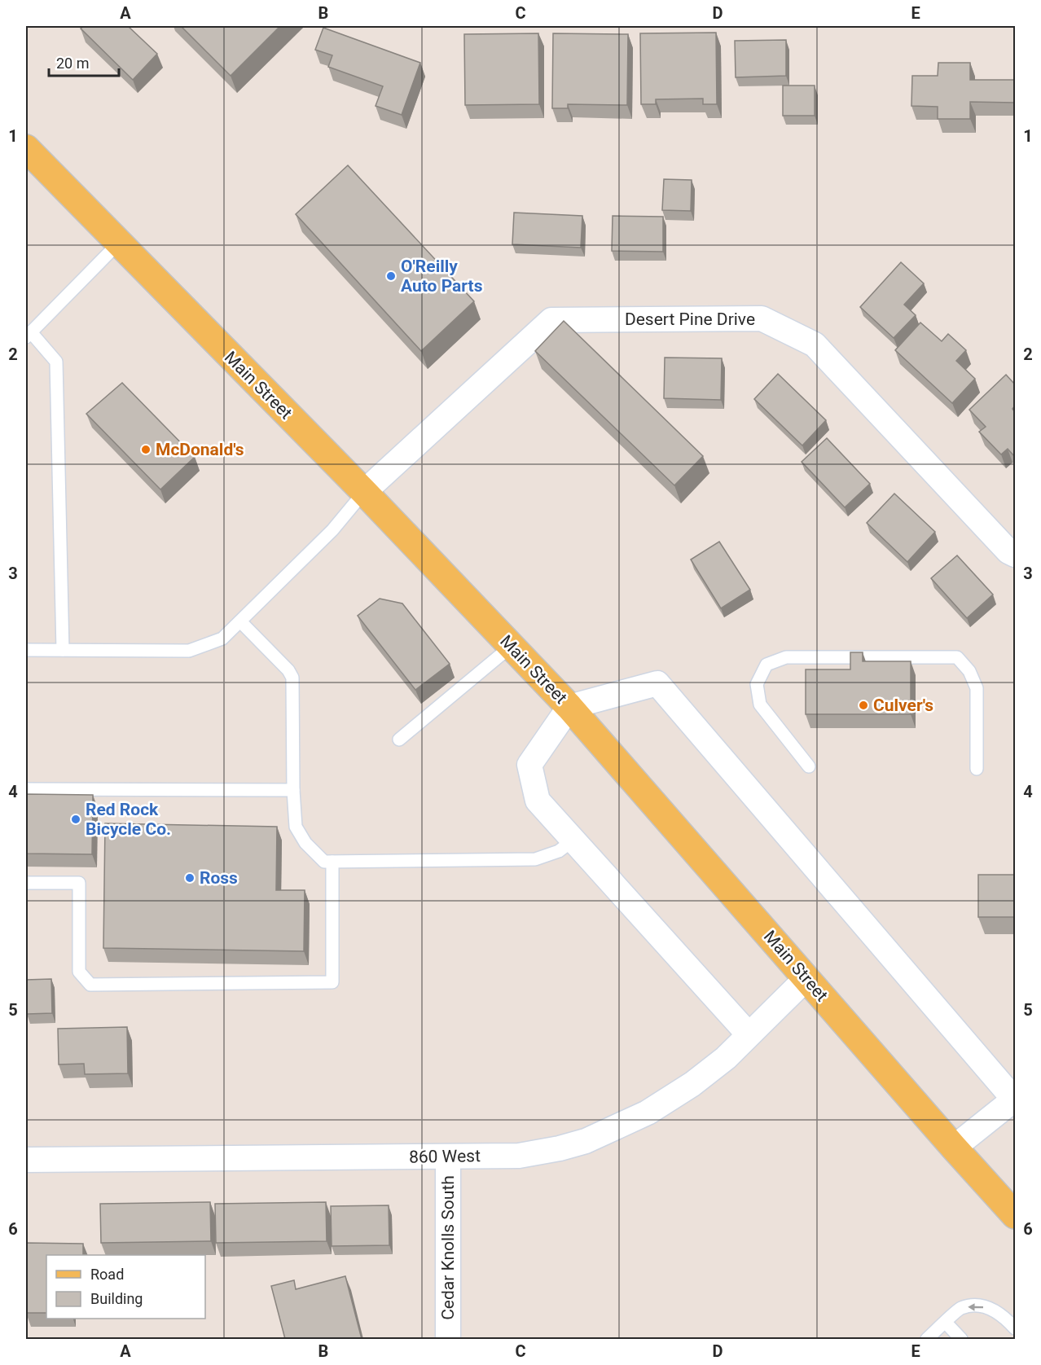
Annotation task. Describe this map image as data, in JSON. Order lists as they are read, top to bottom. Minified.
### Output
{"streets":{"main road":["Main Street"],"street":["Desert Pine Drive","860 West","Cedar Knolls South"]},"crossings":[["Desert Pine Drive","Main Street"],["Main Street","860 West"],["860 West","Cedar Knolls South"]],"places":["O'Reilly Auto Parts","McDonald's","Culver's","Red Rock Bicycle Co.","Ross"],"legend":["Road","Building"],"scale_bar":"20 m","grid":{"columns":["A","B","C","D","E"],"rows":["1","2","3","4","5","6"]}}
